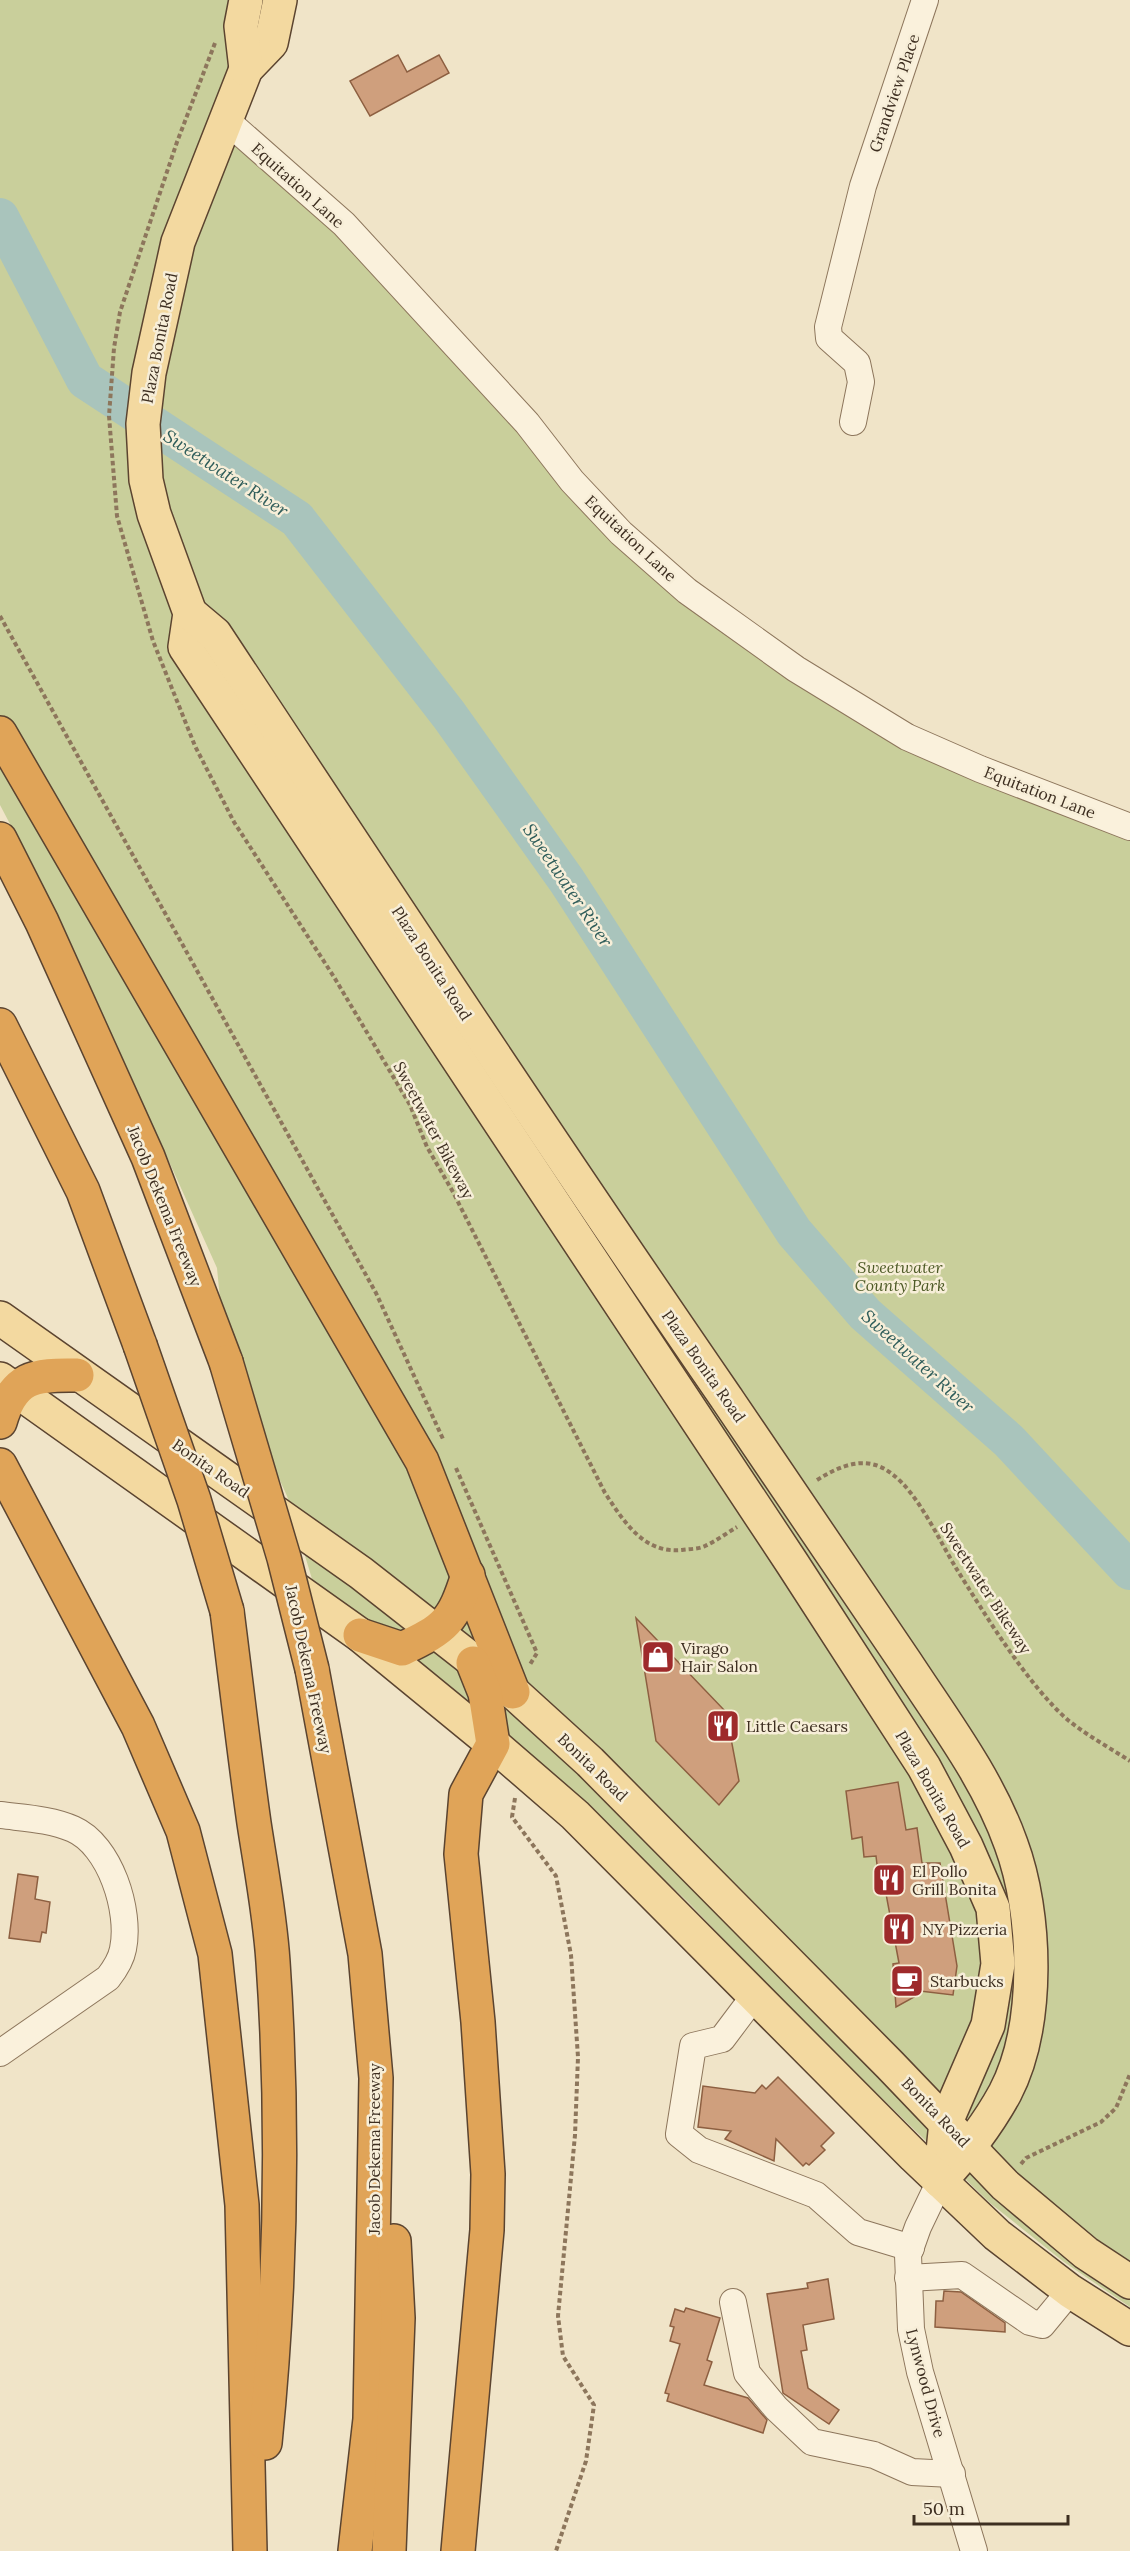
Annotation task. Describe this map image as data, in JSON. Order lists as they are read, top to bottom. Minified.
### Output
{"streets":{"highway":["Jacob Dekema Freeway"],"main road":["Plaza Bonita Road","Bonita Road"],"street":["Grandview Place","Equitation Lane","Lynwood Drive"],"path":["Sweetwater Bikeway"]},"crossings":[["Equitation Lane","Plaza Bonita Road"],["Plaza Bonita Road","Bonita Road"],["Plaza Bonita Road","Lynwood Drive"]],"water":["Sweetwater River"],"parks":["Sweetwater County Park"],"places":{"shop":["Virago Hair Salon"],"restaurant":["Little Caesars","El Pollo Grill Bonita","NY Pizzeria"],"cafe":["Starbucks"]},"scale_bar":"50 m"}
